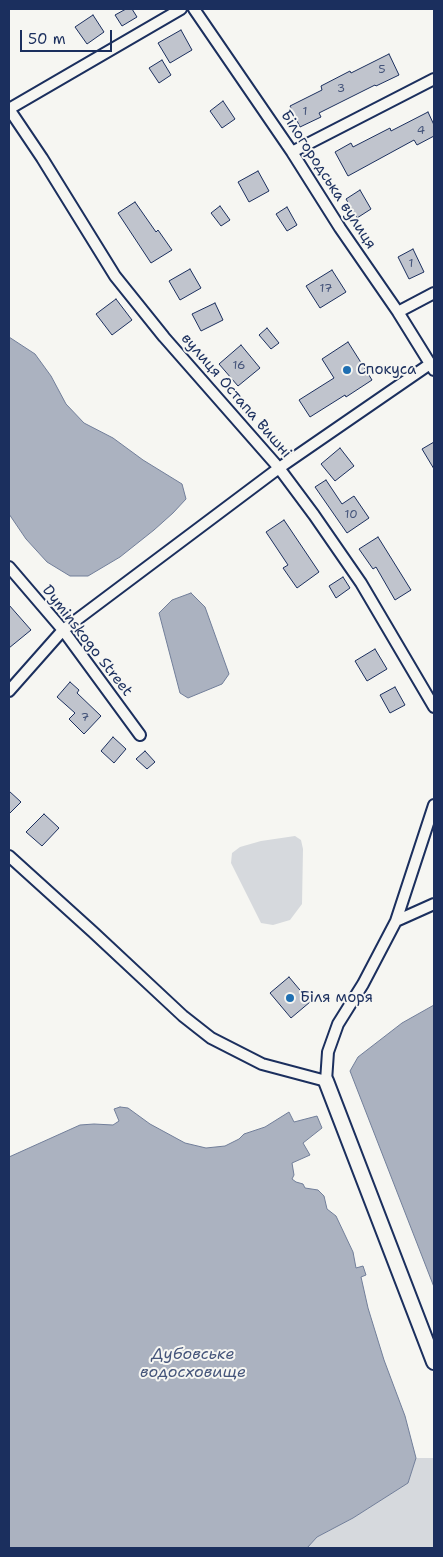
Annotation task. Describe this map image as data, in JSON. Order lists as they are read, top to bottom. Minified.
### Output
{"streets":{"street":["Білогородська вулиця","вулиця Остапа Вишні","Dyminskogo Street"]},"water":["Дубовське водосховище"],"places":["Спокуса","Біля моря"],"house_numbers":["5","3","1","4","1","17","16","10","7"],"scale_bar":"50 m"}
